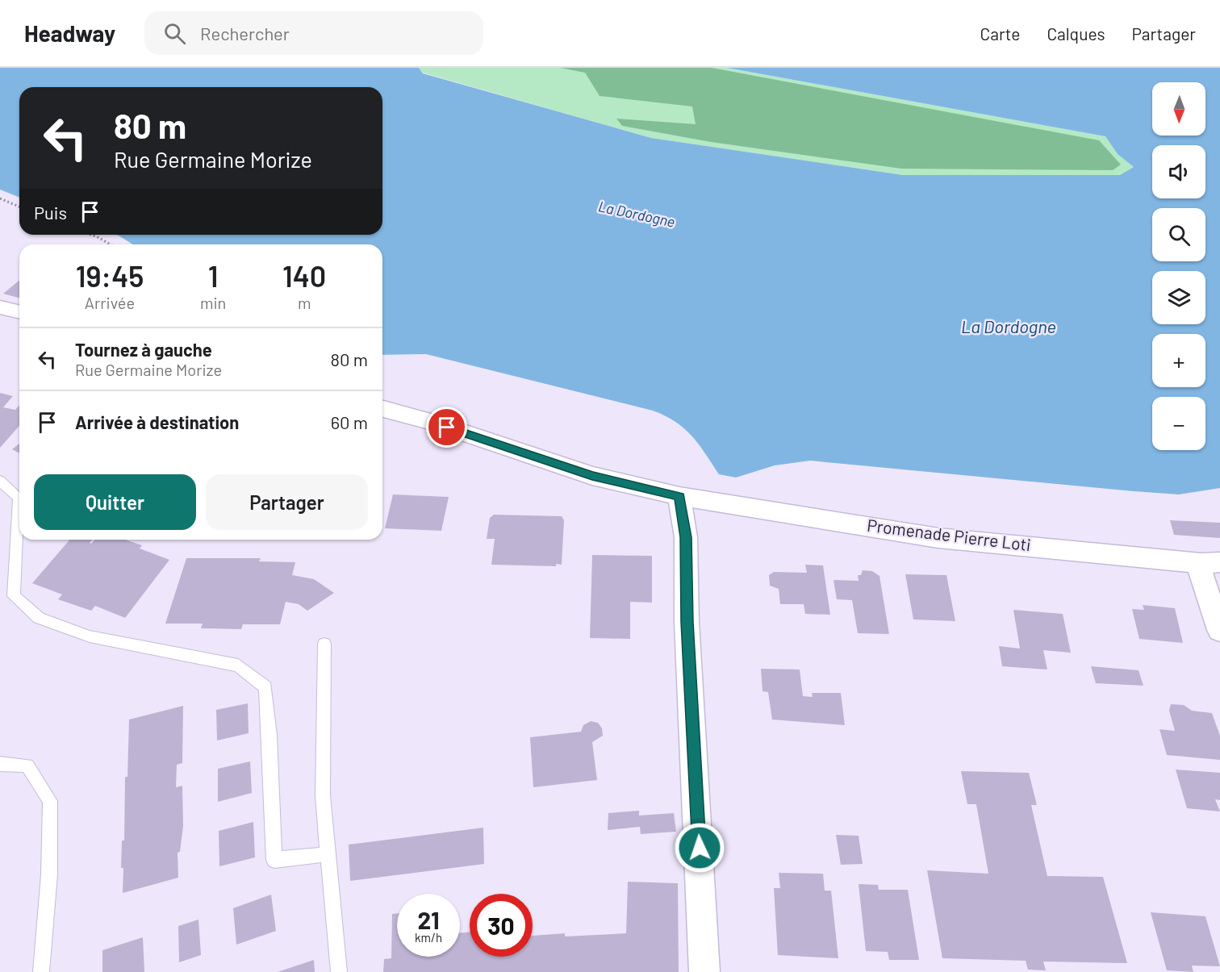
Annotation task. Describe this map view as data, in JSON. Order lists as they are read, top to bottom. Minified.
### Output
{"streets":{"street":["Promenade Pierre Loti"]},"water":["La Dordogne"],"north":"bottom","page":{"header":"Headway","search":"Rechercher","nav":["Carte","Calques","Partager"],"map_buttons":["+","−"],"turn":["80 m","Rue Germaine Morize"],"then":"Puis","eta":["19:45","Arrivée","1","min","140","m"],"list":[{"name":"Tournez à gauche","note":"Rue Germaine Morize","value":"80 m"},{"name":"Arrivée à destination","value":"60 m"}],"buttons":["Quitter","Partager"],"speed":"21 km/h","limit":"30"}}
